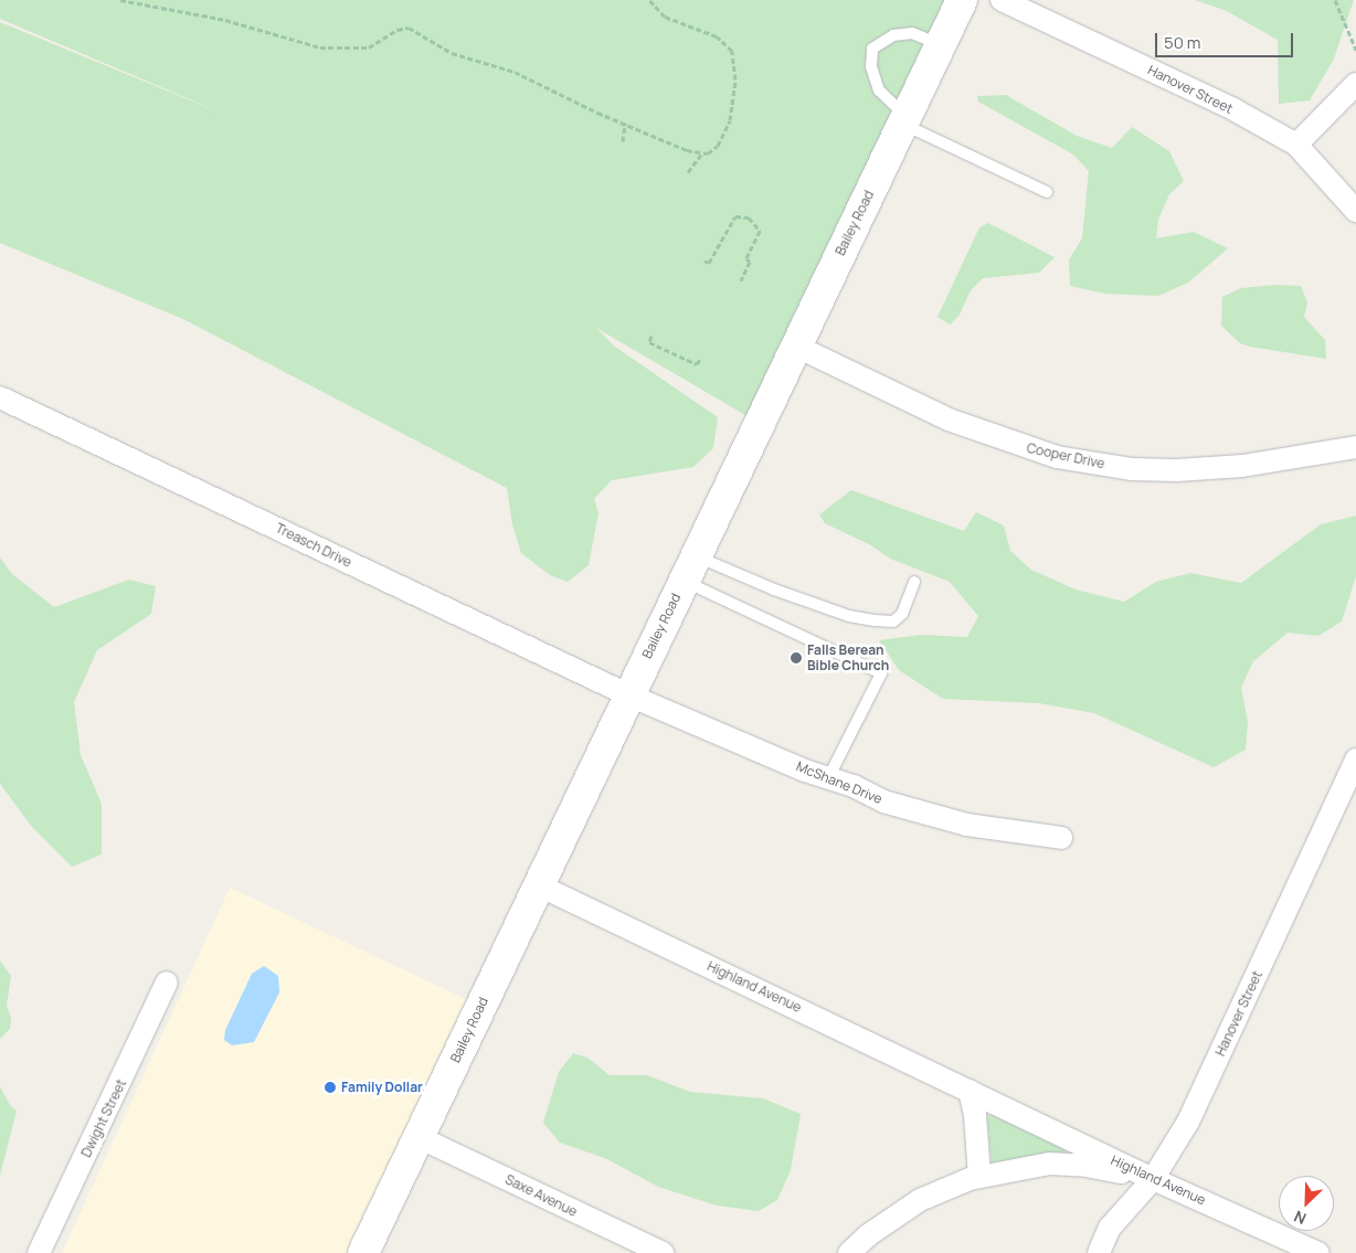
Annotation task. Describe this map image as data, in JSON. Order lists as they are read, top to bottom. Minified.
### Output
{"streets":{"street":["Hanover Street","Bailey Road","Cooper Drive","Treasch Drive","McShane Drive","Highland Avenue","Dwight Street","Saxe Avenue"]},"crossings":[["Hanover Street","Highland Avenue"],["Bailey Road","Cooper Drive"],["Bailey Road","Treasch Drive"],["Bailey Road","McShane Drive"],["Bailey Road","Highland Avenue"],["Bailey Road","Saxe Avenue"],["Treasch Drive","McShane Drive"]],"places":["Falls Berean Bible Church","Family Dollar"],"scale_bar":"50 m","north":"bottom left"}
